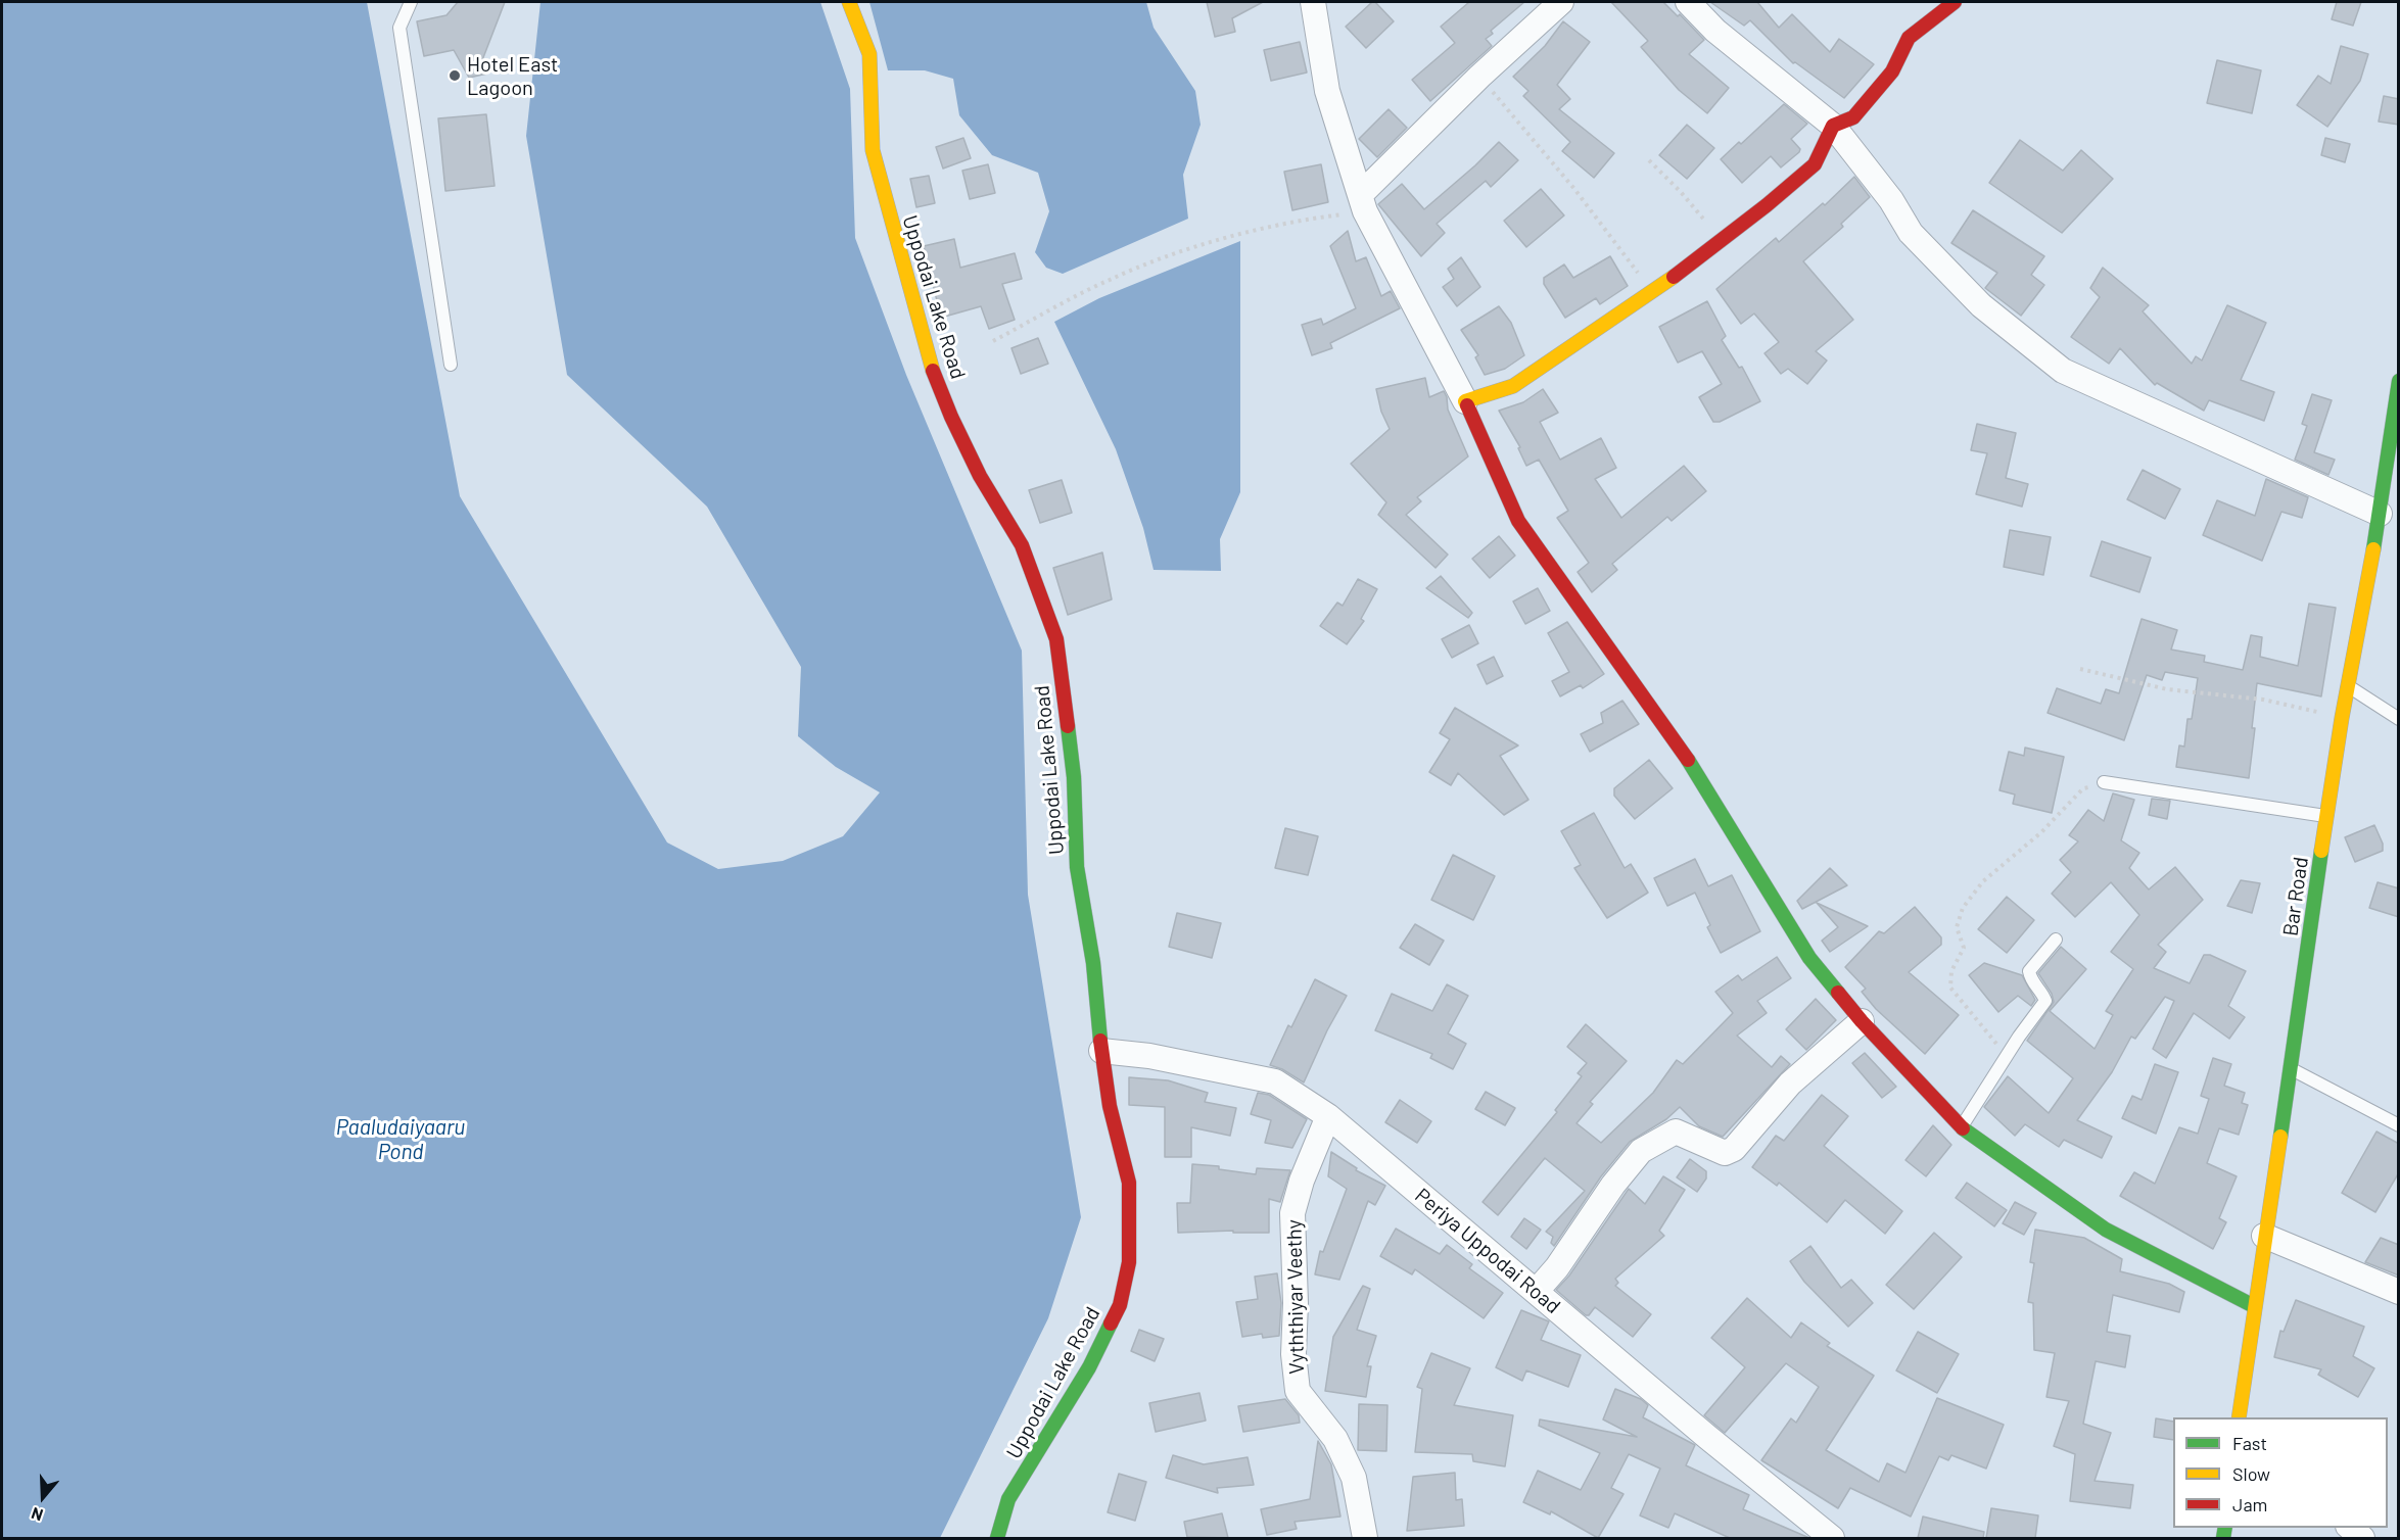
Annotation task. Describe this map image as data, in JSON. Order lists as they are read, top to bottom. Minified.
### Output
{"streets":{"street":["Uppodai Lake Road","Bar Road","Periya Uppodai Road","Vyththiyar Veethy"]},"crossings":[["Uppodai Lake Road","Periya Uppodai Road"],["Periya Uppodai Road","Vyththiyar Veethy"]],"water":["Paaludaiyaaru Pond"],"places":["Hotel East Lagoon"],"legend":["Fast","Slow","Jam"],"north":"bottom"}
